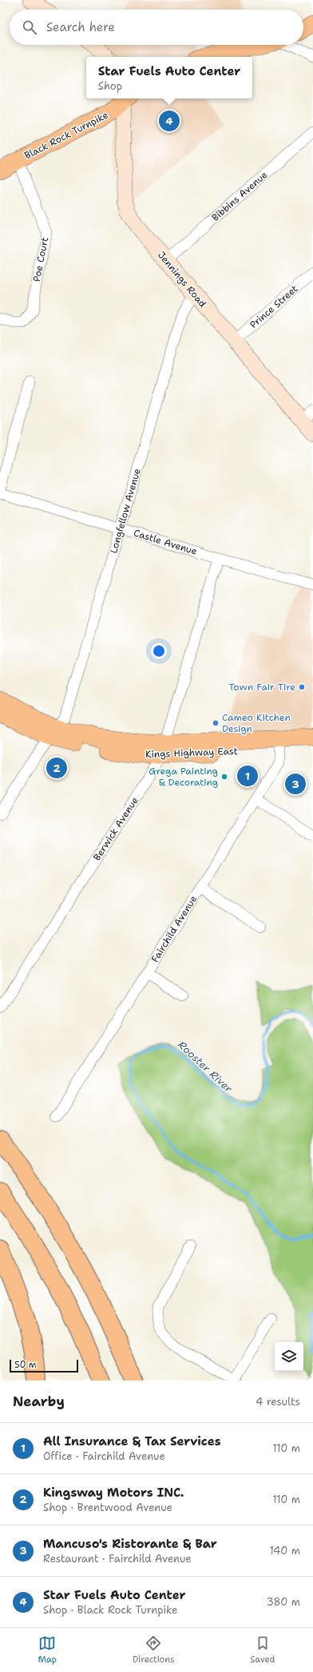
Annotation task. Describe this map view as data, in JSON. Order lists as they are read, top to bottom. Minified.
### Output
{"streets":{"main road":["Black Rock Turnpike","Kings Highway East"],"street":["Bibbins Avenue","Poe Court","Jennings Road","Prince Street","Longfellow Avenue","Castle Avenue","Berwick Avenue","Fairchild Avenue"]},"crossings":[["Black Rock Turnpike","Poe Court"],["Bibbins Avenue","Jennings Road"],["Jennings Road","Prince Street"],["Jennings Road","Longfellow Avenue"],["Longfellow Avenue","Castle Avenue"],["Longfellow Avenue","Kings Highway East"],["Castle Avenue","Berwick Avenue"],["Kings Highway East","Berwick Avenue"],["Kings Highway East","Fairchild Avenue"]],"water":["Rooster River"],"places":["Town Fair Tire","Cameo Kitchen Design","Grega Painting & Decorating"],"scale_bar":"50 m","page":{"search":"Search here","popup":["Star Fuels Auto Center","Shop"],"pins":["4","2","1","3"],"scale":"50 m","heading":["Nearby","4 results"],"list":[{"mark":"1","name":"All Insurance & Tax Services","note":"Office · Fairchild Avenue","value":"110 m"},{"mark":"2","name":"Kingsway Motors INC.","note":"Shop · Brentwood Avenue","value":"110 m"},{"mark":"3","name":"Mancuso's Ristorante & Bar","note":"Restaurant · Fairchild Avenue","value":"140 m"},{"mark":"4","name":"Star Fuels Auto Center","note":"Shop · Black Rock Turnpike","value":"380 m"}],"nav":["Map","Directions","Saved"]}}
